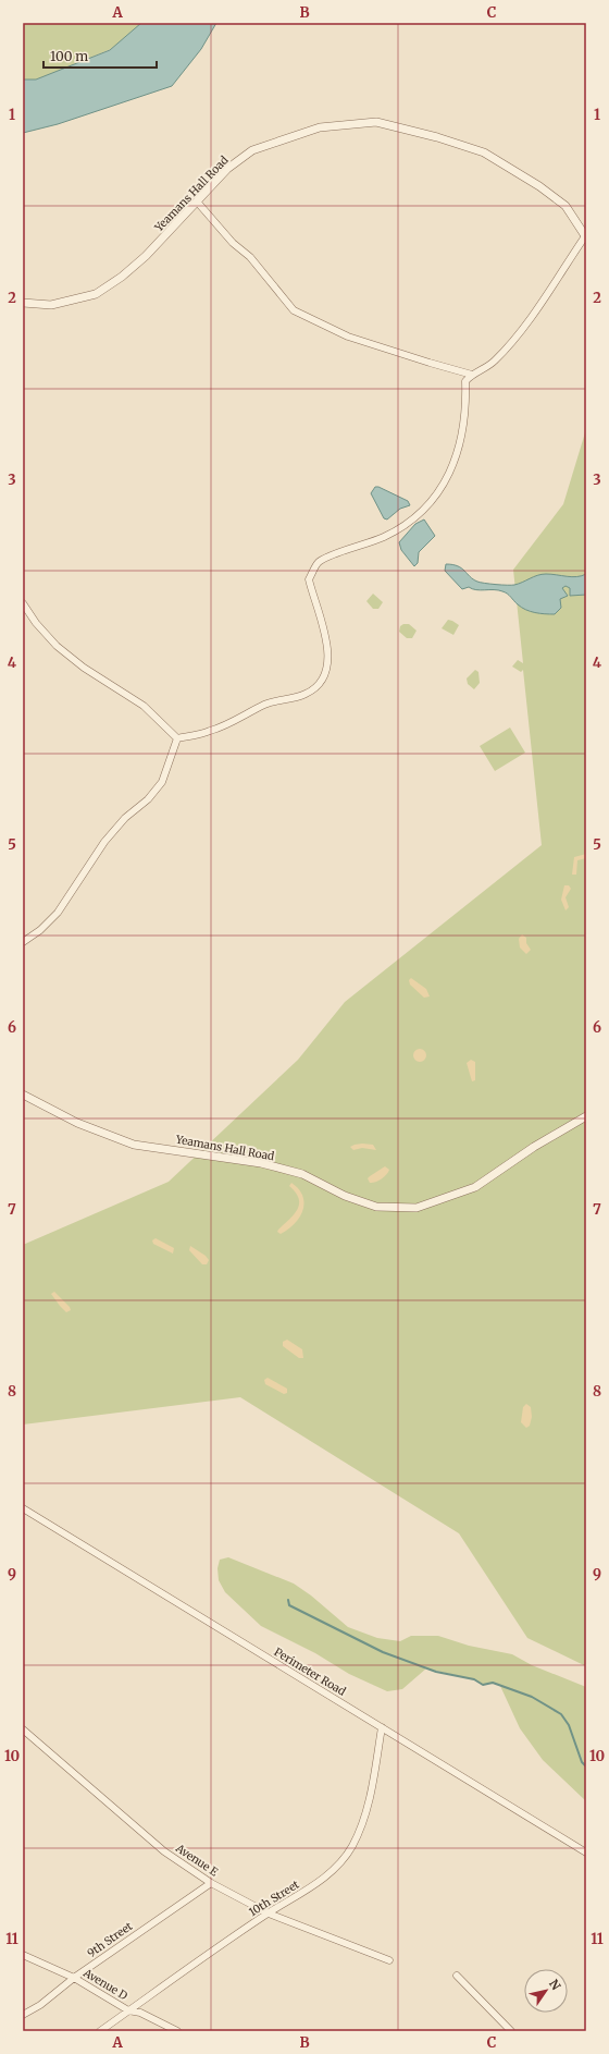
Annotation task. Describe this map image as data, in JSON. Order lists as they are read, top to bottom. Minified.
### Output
{"streets":{"street":["Yeamans Hall Road","Perimeter Road","Avenue E","10th Street","9th Street","Avenue D"]},"crossings":[["Perimeter Road","10th Street"],["Avenue E","10th Street"],["Avenue E","9th Street"],["10th Street","Avenue D"],["9th Street","Avenue D"]],"scale_bar":"100 m","north":"top right","grid":{"columns":["A","B","C"],"rows":["1","2","3","4","5","6","7","8","9","10","11"]}}
